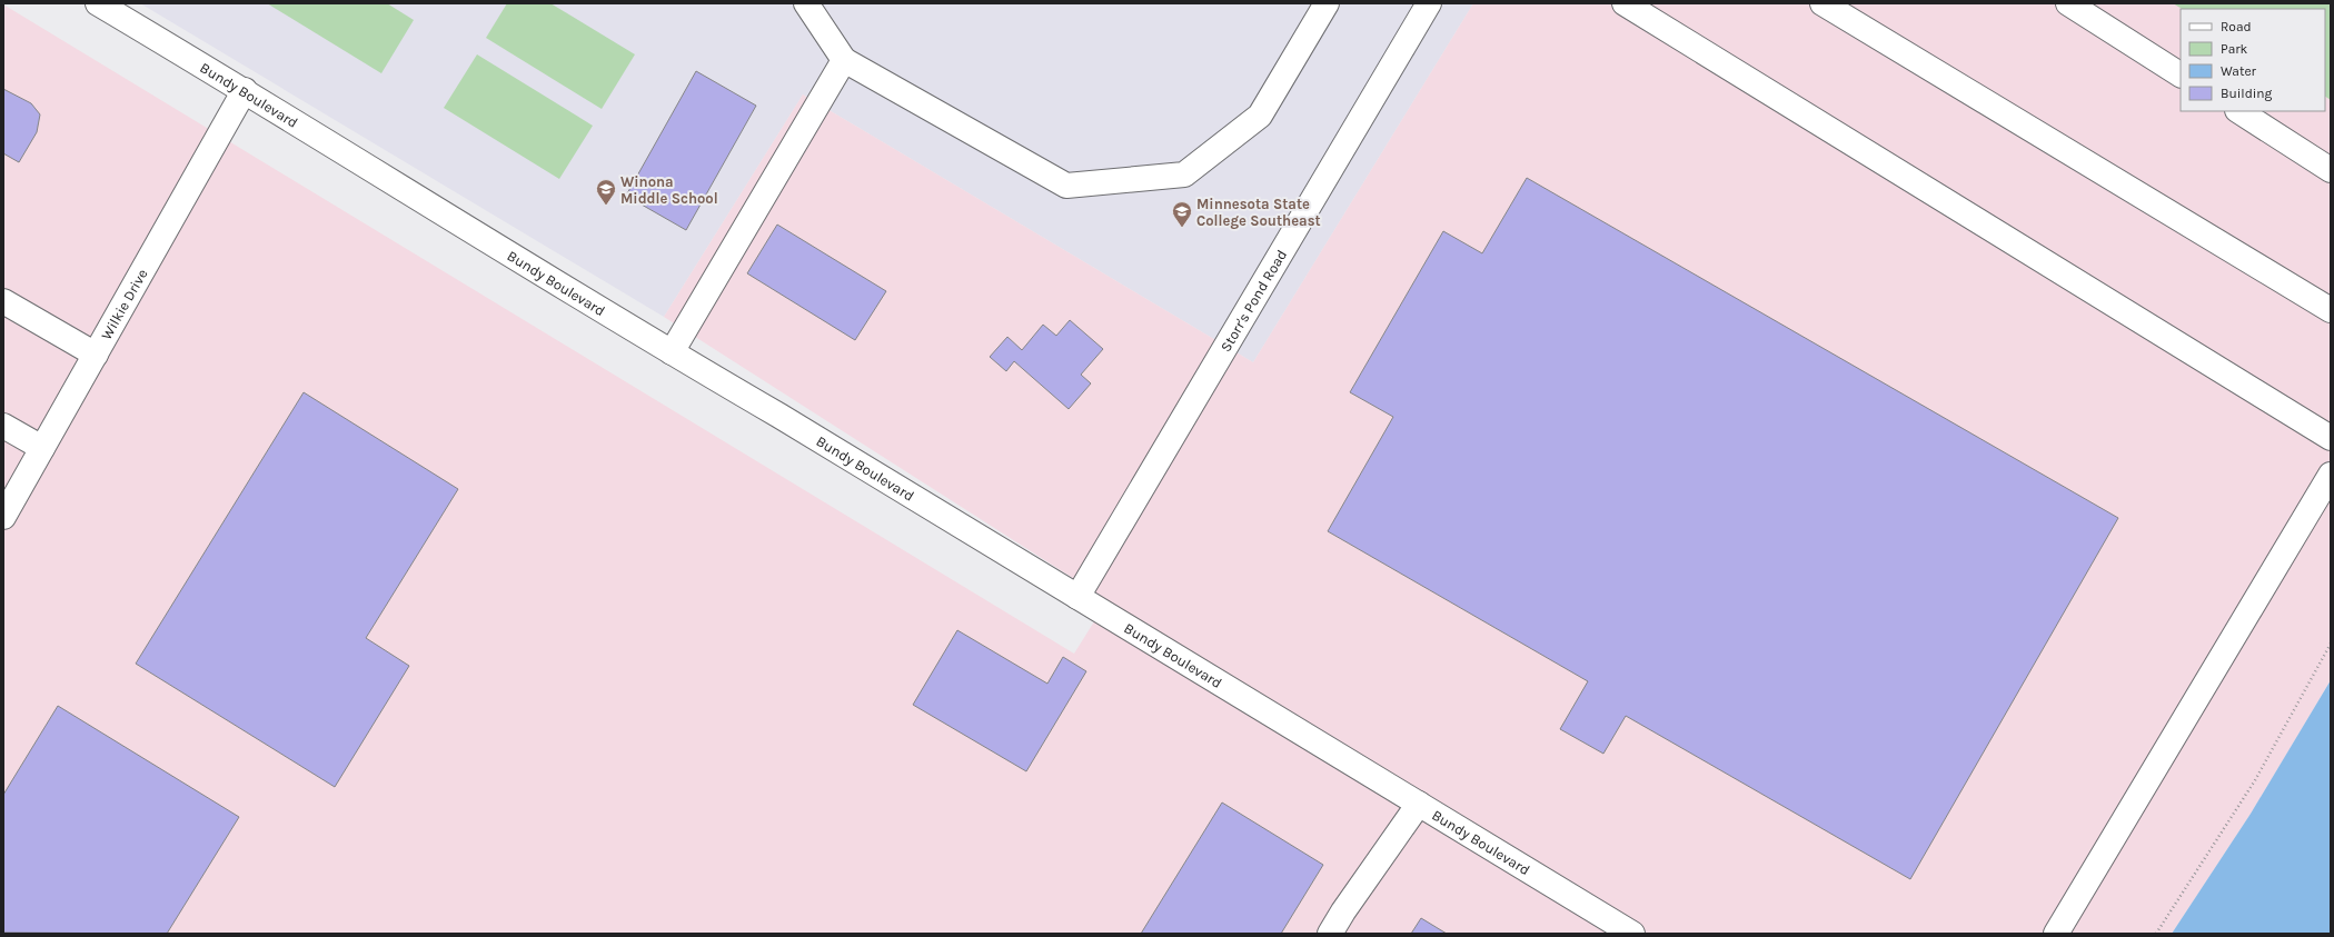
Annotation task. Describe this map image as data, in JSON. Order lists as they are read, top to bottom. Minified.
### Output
{"streets":{"street":["Bundy Boulevard","Storr's Pond Road","Wilkie Drive"]},"crossings":[["Bundy Boulevard","Storr's Pond Road"],["Bundy Boulevard","Wilkie Drive"]],"places":{"school or university":["Winona Middle School","Minnesota State College Southeast"]},"legend":["Road","Park","Water","Building"]}
